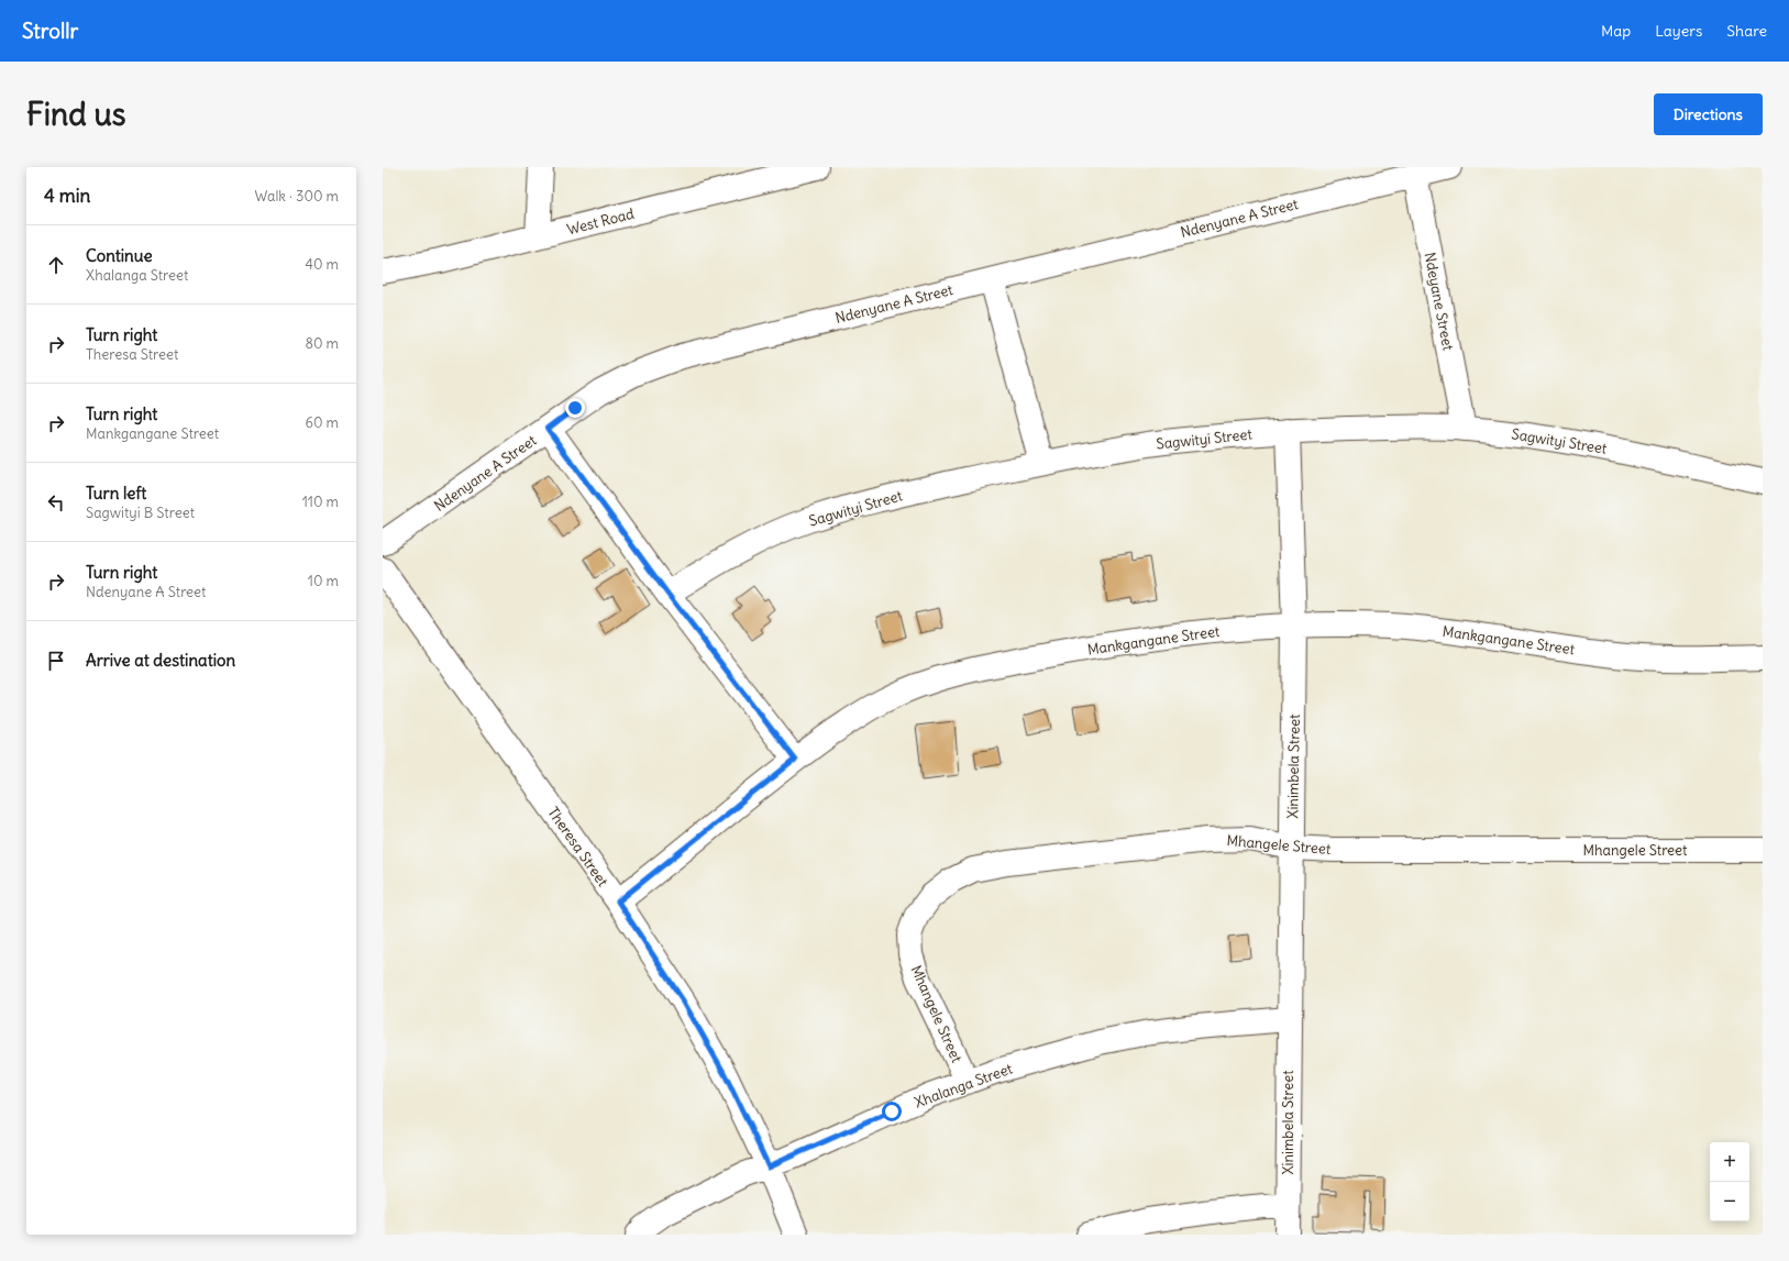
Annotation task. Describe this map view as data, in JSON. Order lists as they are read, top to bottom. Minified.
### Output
{"streets":{"street":["Ndenyane A Street","West Road","Ndeyane Street","Sagwityi Street","Mankgangane Street","Xinimbela Street","Mhangele Street","Theresa Street","Xhalanga Street"]},"crossings":[["Ndenyane A Street","Ndeyane Street"],["Ndeyane Street","Sagwityi Street"],["Sagwityi Street","Xinimbela Street"],["Mankgangane Street","Xinimbela Street"],["Mankgangane Street","Theresa Street"],["Xinimbela Street","Mhangele Street"],["Xinimbela Street","Xhalanga Street"],["Mhangele Street","Xhalanga Street"],["Theresa Street","Xhalanga Street"]],"page":{"header":"Strollr","nav":["Map","Layers","Share"],"buttons":"Directions","title":"Find us","heading":["4 min","Walk · 300 m"],"list":[["Continue","Xhalanga Street","40 m"],["Turn right","Theresa Street","80 m"],["Turn right","Mankgangane Street","60 m"],["Turn left","Sagwityi B Street","110 m"],["Turn right","Ndenyane A Street","10 m"],"Arrive at destination"],"map_buttons":["+","−"]}}
